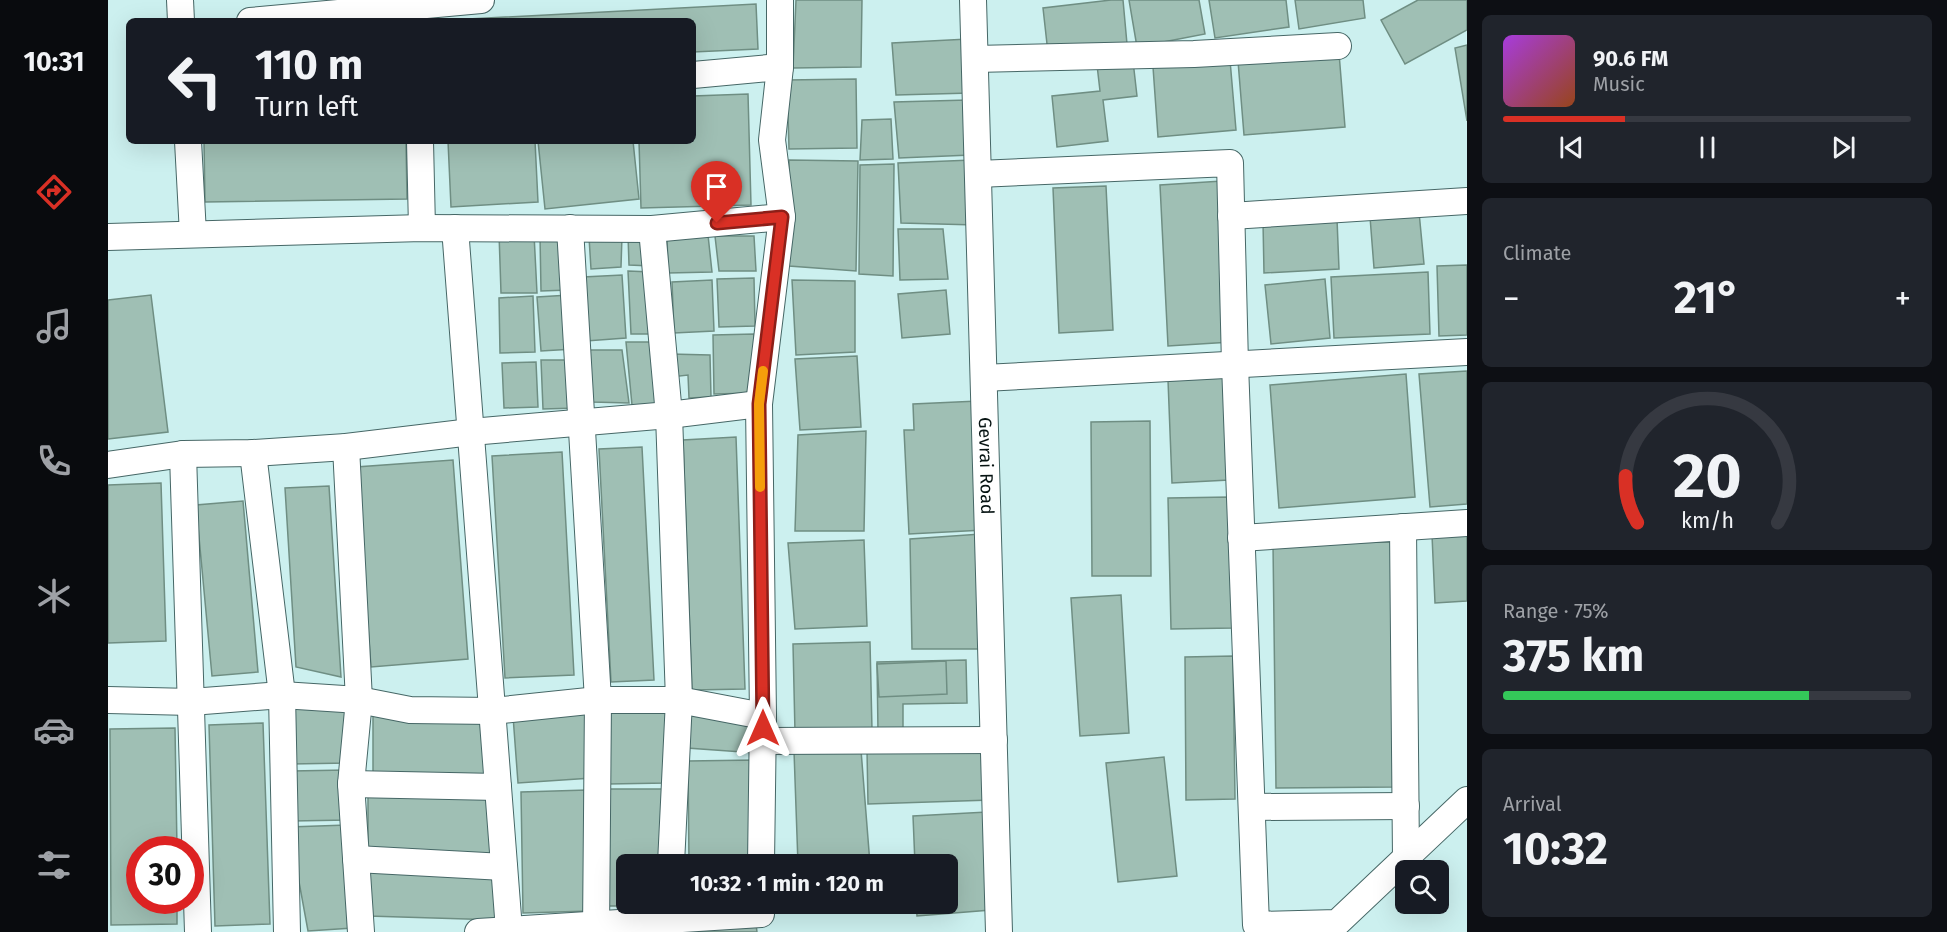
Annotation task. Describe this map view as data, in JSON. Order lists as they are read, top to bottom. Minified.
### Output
{"streets":{"street":["Gevrai Road"]},"page":{"tabs":"10:31","turn":["110 m","Turn left"],"song":["90.6 FM","Music"],"tile":["Climate",["Range · 75%","375 km"],["Arrival","10:32"]],"heat":["−","21°","+"],"limit":"30","trip":"10:32 · 1 min · 120 m","gauge":["20","km/h"]}}
